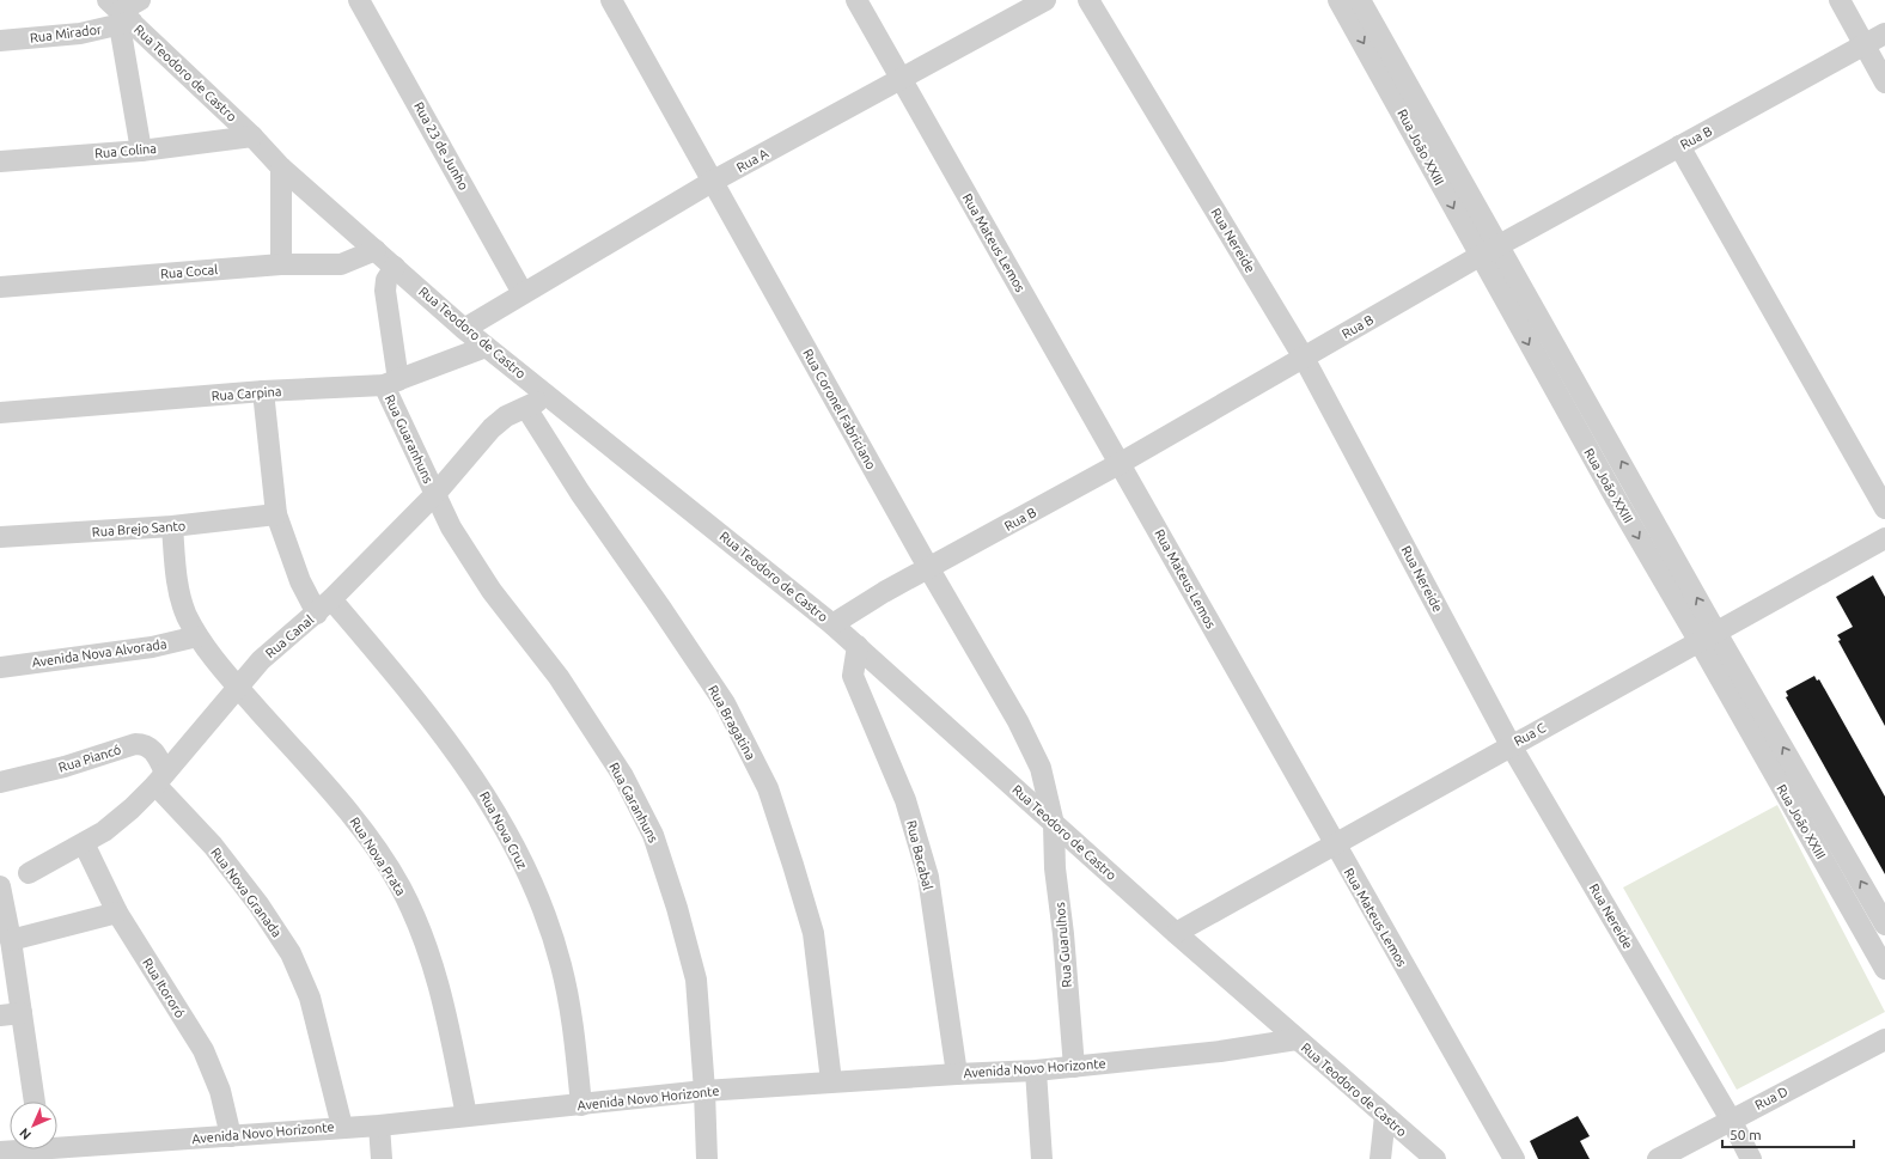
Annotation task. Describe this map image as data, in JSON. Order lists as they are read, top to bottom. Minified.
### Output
{"streets":{"street":["Rua Mirador","Rua Teodoro de Castro","Rua B","Rua 23 de Junho","Rua João XXIII","Rua Colina","Rua A","Rua Nereide","Rua Mateus Lemos","Rua Cocal","Rua Carpina","Rua Coronel Fabriciano","Rua Guaranhuns","Rua Brejo Santo","Rua Canal","Avenida Nova Alvorada","Rua Bragatina","Rua C","Rua Piancó","Rua Garanhuns","Rua Nova Cruz","Rua Bacabal","Rua Nova Prata","Rua Nova Granada","Rua Guarulhos","Rua Itororó","Avenida Novo Horizonte","Rua D"]},"crossings":[["Rua Mirador","Rua Teodoro de Castro"],["Rua Teodoro de Castro","Rua B"],["Rua Teodoro de Castro","Rua Colina"],["Rua Teodoro de Castro","Rua A"],["Rua Teodoro de Castro","Rua Cocal"],["Rua Teodoro de Castro","Rua Carpina"],["Rua Teodoro de Castro","Rua Coronel Fabriciano"],["Rua Teodoro de Castro","Rua Guaranhuns"],["Rua Teodoro de Castro","Rua Canal"],["Rua Teodoro de Castro","Rua C"],["Rua Teodoro de Castro","Rua Bacabal"],["Rua Teodoro de Castro","Rua Guarulhos"],["Rua Teodoro de Castro","Avenida Novo Horizonte"],["Rua B","Rua João XXIII"],["Rua B","Rua Nereide"],["Rua B","Rua Mateus Lemos"],["Rua B","Rua Coronel Fabriciano"],["Rua 23 de Junho","Rua A"],["Rua João XXIII","Rua C"],["Rua A","Rua Mateus Lemos"],["Rua A","Rua Coronel Fabriciano"],["Rua Nereide","Rua C"],["Rua Nereide","Rua D"],["Rua Mateus Lemos","Rua C"],["Rua Carpina","Rua Guaranhuns"],["Rua Carpina","Rua Nova Cruz"],["Rua Coronel Fabriciano","Rua Guarulhos"],["Rua Guaranhuns","Rua Canal"],["Rua Guaranhuns","Rua Garanhuns"],["Rua Brejo Santo","Rua Nova Cruz"],["Rua Brejo Santo","Rua Nova Prata"],["Rua Canal","Rua Bragatina"],["Rua Canal","Rua Piancó"],["Rua Canal","Rua Garanhuns"],["Rua Canal","Rua Nova Cruz"],["Rua Canal","Rua Nova Prata"],["Rua Canal","Rua Nova Granada"],["Rua Canal","Rua Itororó"],["Avenida Nova Alvorada","Rua Nova Prata"],["Rua Bragatina","Avenida Novo Horizonte"],["Rua Piancó","Rua Nova Granada"],["Rua Garanhuns","Avenida Novo Horizonte"],["Rua Nova Cruz","Avenida Novo Horizonte"],["Rua Bacabal","Avenida Novo Horizonte"],["Rua Nova Prata","Avenida Novo Horizonte"],["Rua Nova Granada","Avenida Novo Horizonte"],["Rua Guarulhos","Avenida Novo Horizonte"],["Rua Itororó","Avenida Novo Horizonte"]],"scale_bar":"50 m","north":"bottom left"}
